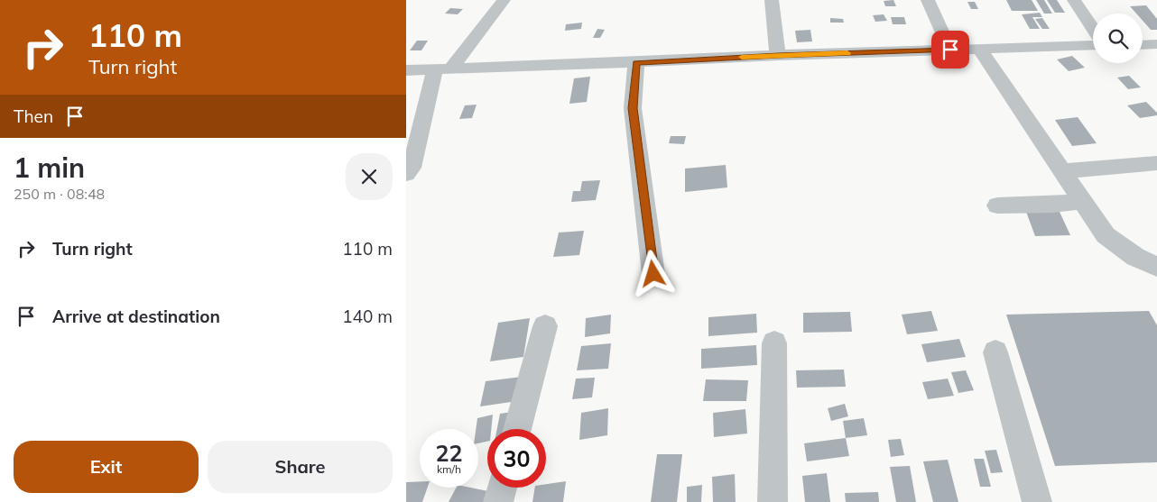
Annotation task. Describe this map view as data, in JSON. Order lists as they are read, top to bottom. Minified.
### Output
{"page":{"turn":["110 m","Turn right"],"then":"Then","heading":["1 min","250 m · 08:48"],"list":[{"name":"Turn right","value":"110 m"},{"name":"Arrive at destination","value":"140 m"}],"speed":"22 km/h","limit":"30","buttons":["Exit","Share"]}}
